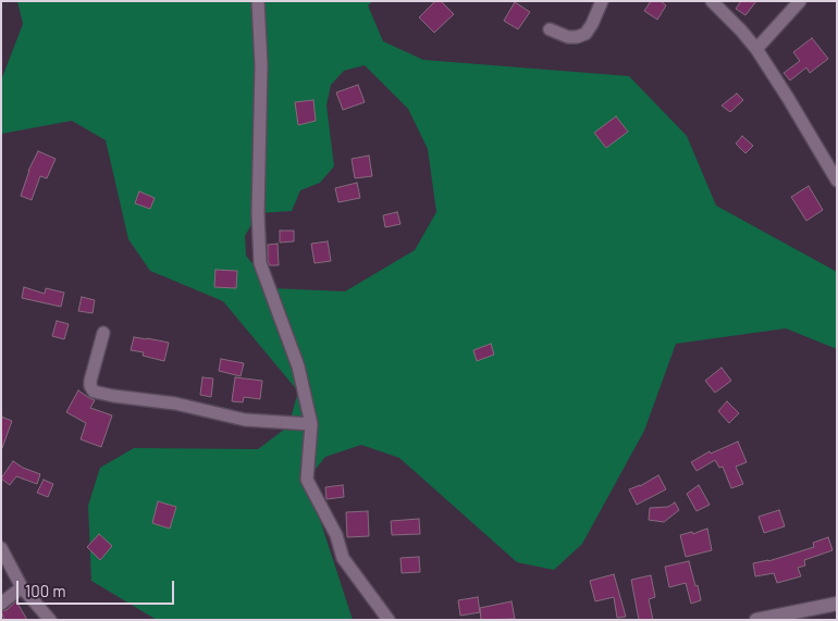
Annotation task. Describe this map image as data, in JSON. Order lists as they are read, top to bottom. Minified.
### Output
{"scale_bar":"100 m"}
